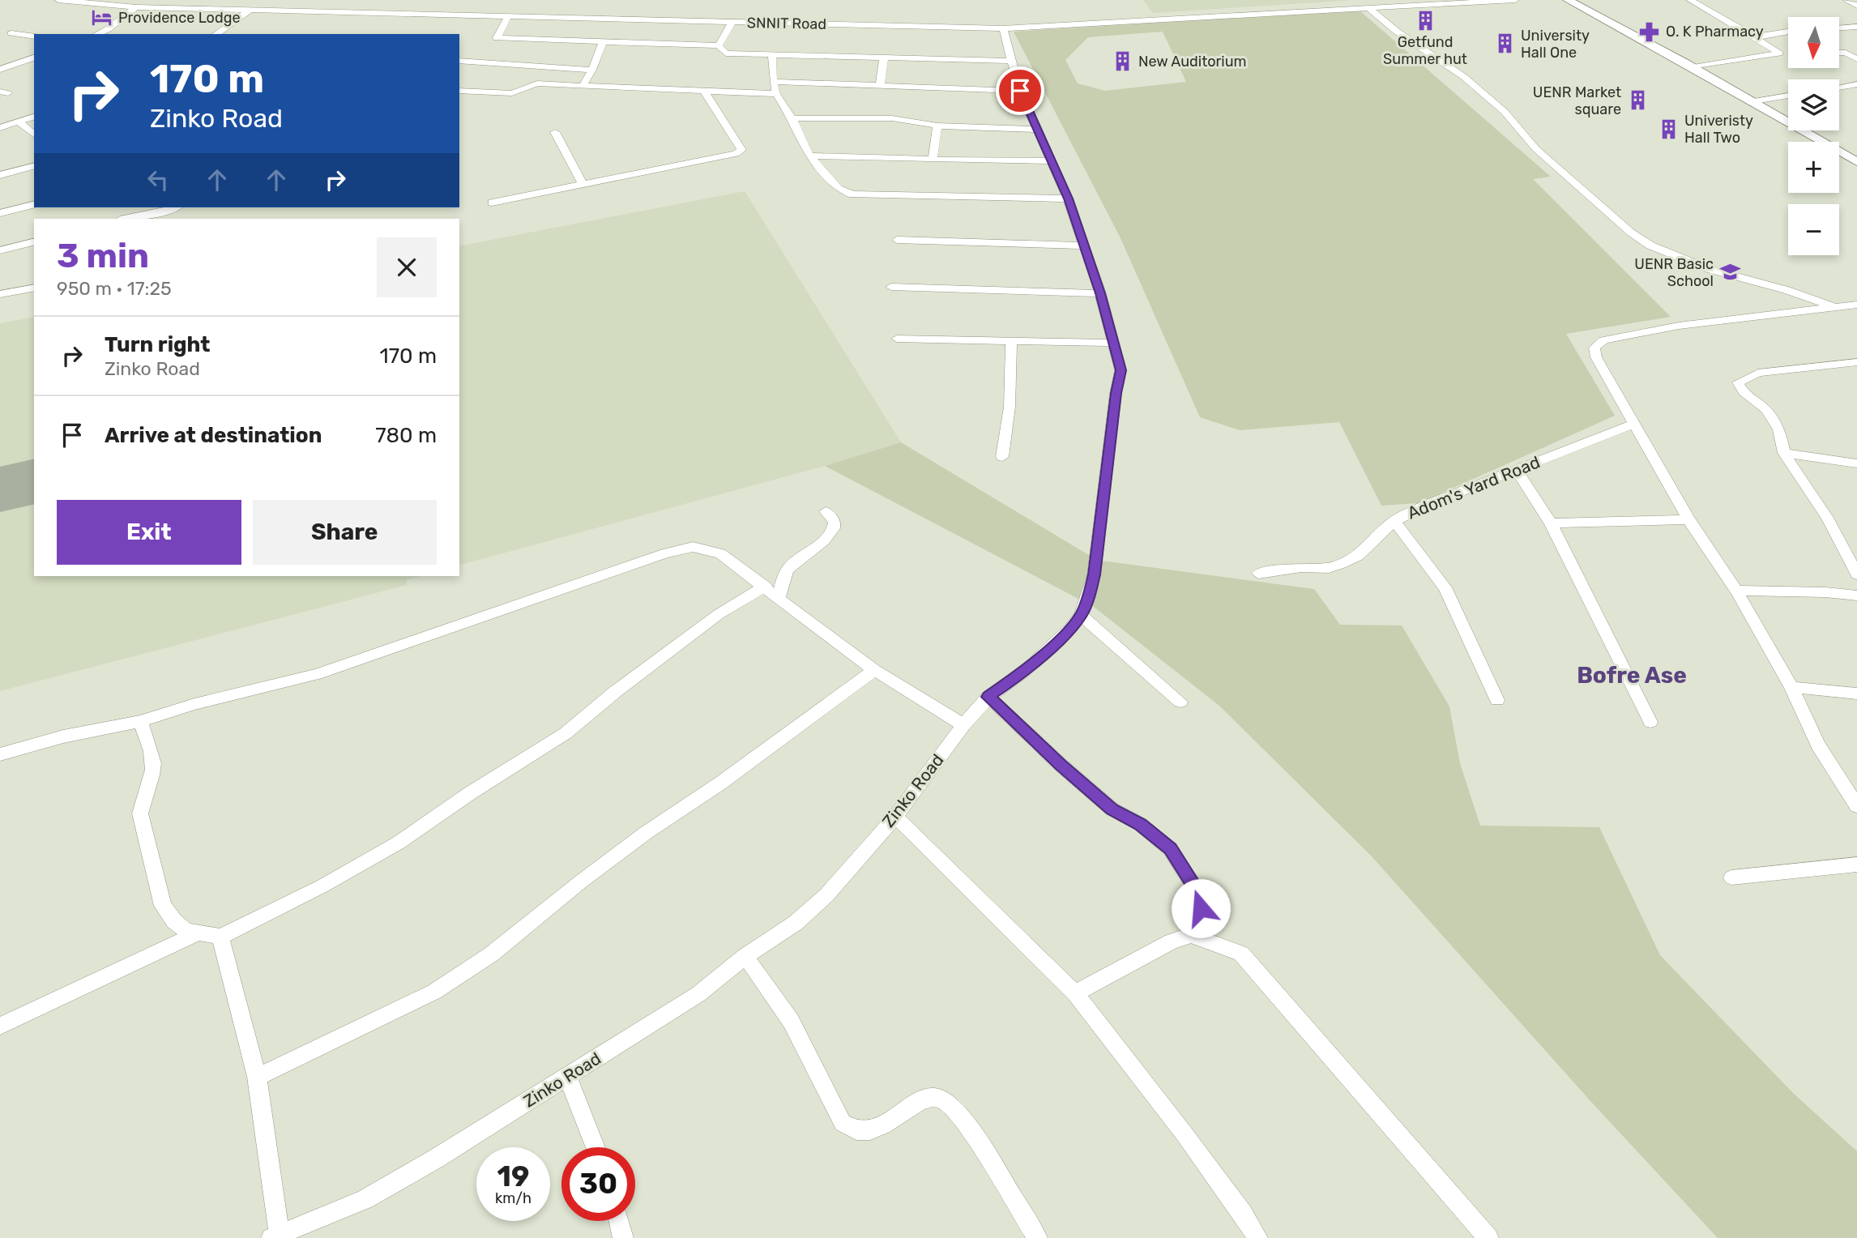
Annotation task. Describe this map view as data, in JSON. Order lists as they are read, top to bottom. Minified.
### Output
{"streets":{"street":["SNNIT Road","Adom's Yard Road","Zinko Road"]},"crossings":[["SNNIT Road","Zinko Road"]],"districts":["Bofre Ase"],"places":{"hotel":["Providence Lodge"],"building":["Getfund Summer hut","University Hall One","New Auditorium","UENR Market square","Univeristy Hall Two"],"pharmacy":["O. K Pharmacy"],"school or university":["UENR Basic School"]},"north":"bottom","page":{"map_buttons":["+","−"],"turn":["170 m","Zinko Road"],"heading":["3 min","950 m · 17:25"],"list":[{"name":"Turn right","note":"Zinko Road","value":"170 m"},{"name":"Arrive at destination","value":"780 m"}],"buttons":["Exit","Share"],"speed":"19 km/h","limit":"30"}}
